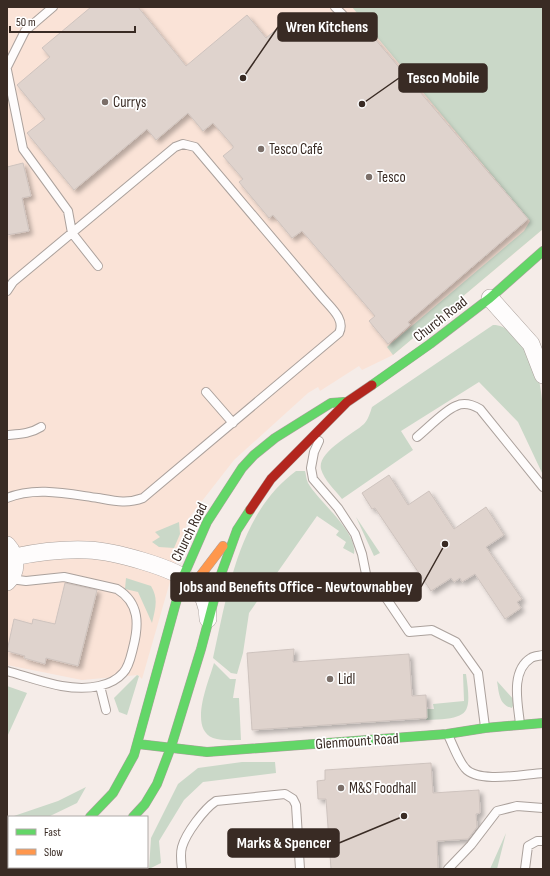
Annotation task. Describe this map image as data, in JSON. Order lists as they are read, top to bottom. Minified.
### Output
{"streets":{"street":["Church Road","Glenmount Road"]},"crossings":[["Church Road","Glenmount Road"]],"places":["Wren Kitchens","Currys","Tesco Mobile","Tesco Café","Tesco","Jobs and Benefits Office - Newtownabbey","Lidl","M&S Foodhall","Marks & Spencer"],"legend":["Fast","Slow"],"scale_bar":"50 m"}
